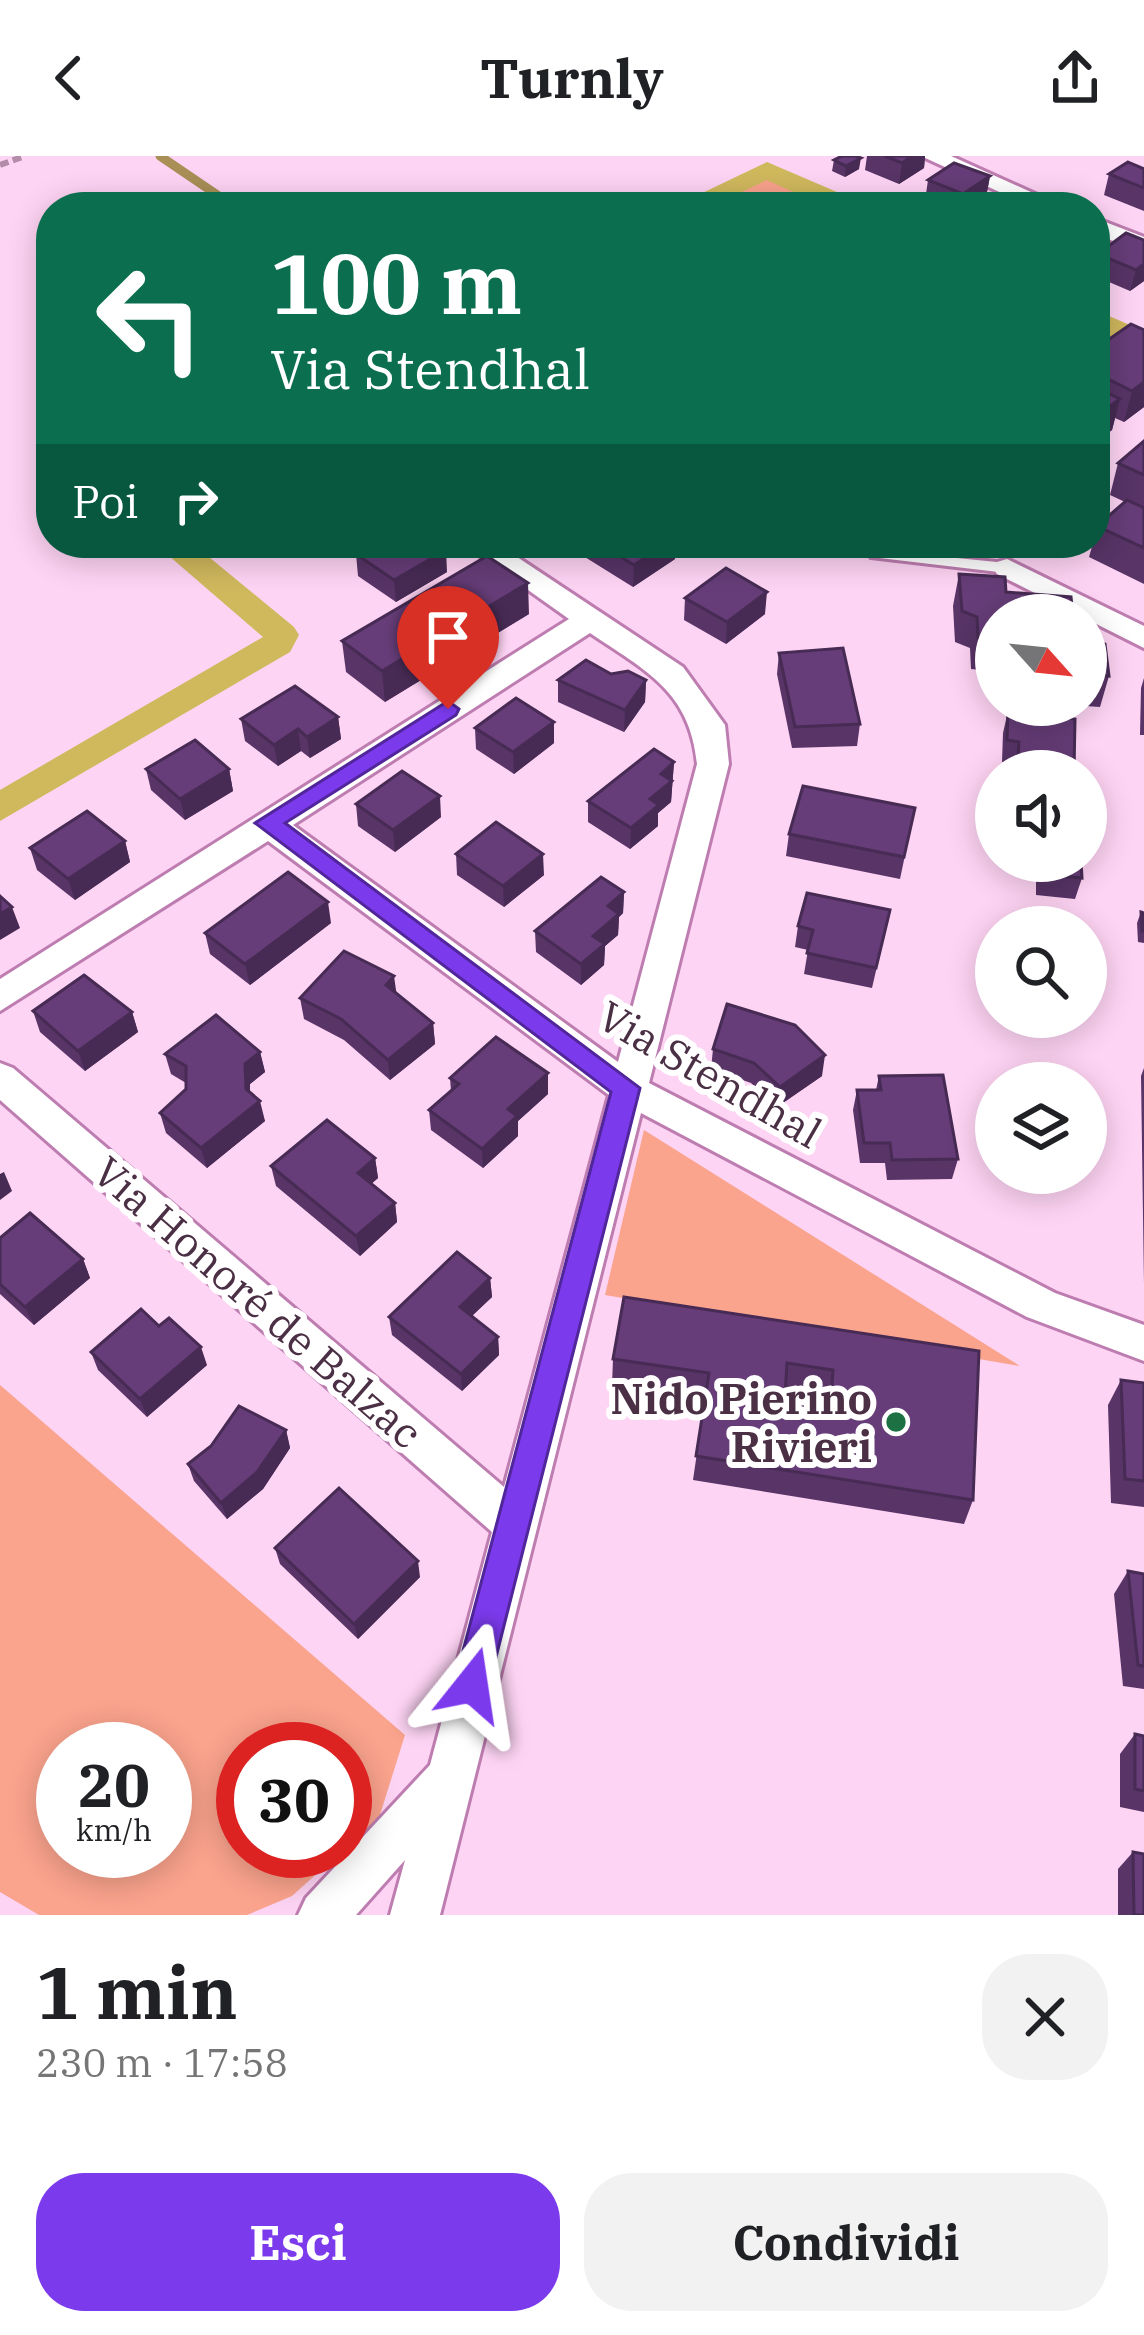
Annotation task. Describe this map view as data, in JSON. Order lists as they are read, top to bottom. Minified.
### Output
{"streets":{"street":["Via Stendhal","Via Honoré de Balzac"]},"places":["Nido Pierino Rivieri"],"north":"bottom right","page":{"header":"Turnly","turn":["100 m","Via Stendhal"],"then":"Poi","speed":"20 km/h","limit":"30","heading":["1 min","230 m · 17:58"],"buttons":["Esci","Condividi"]}}
